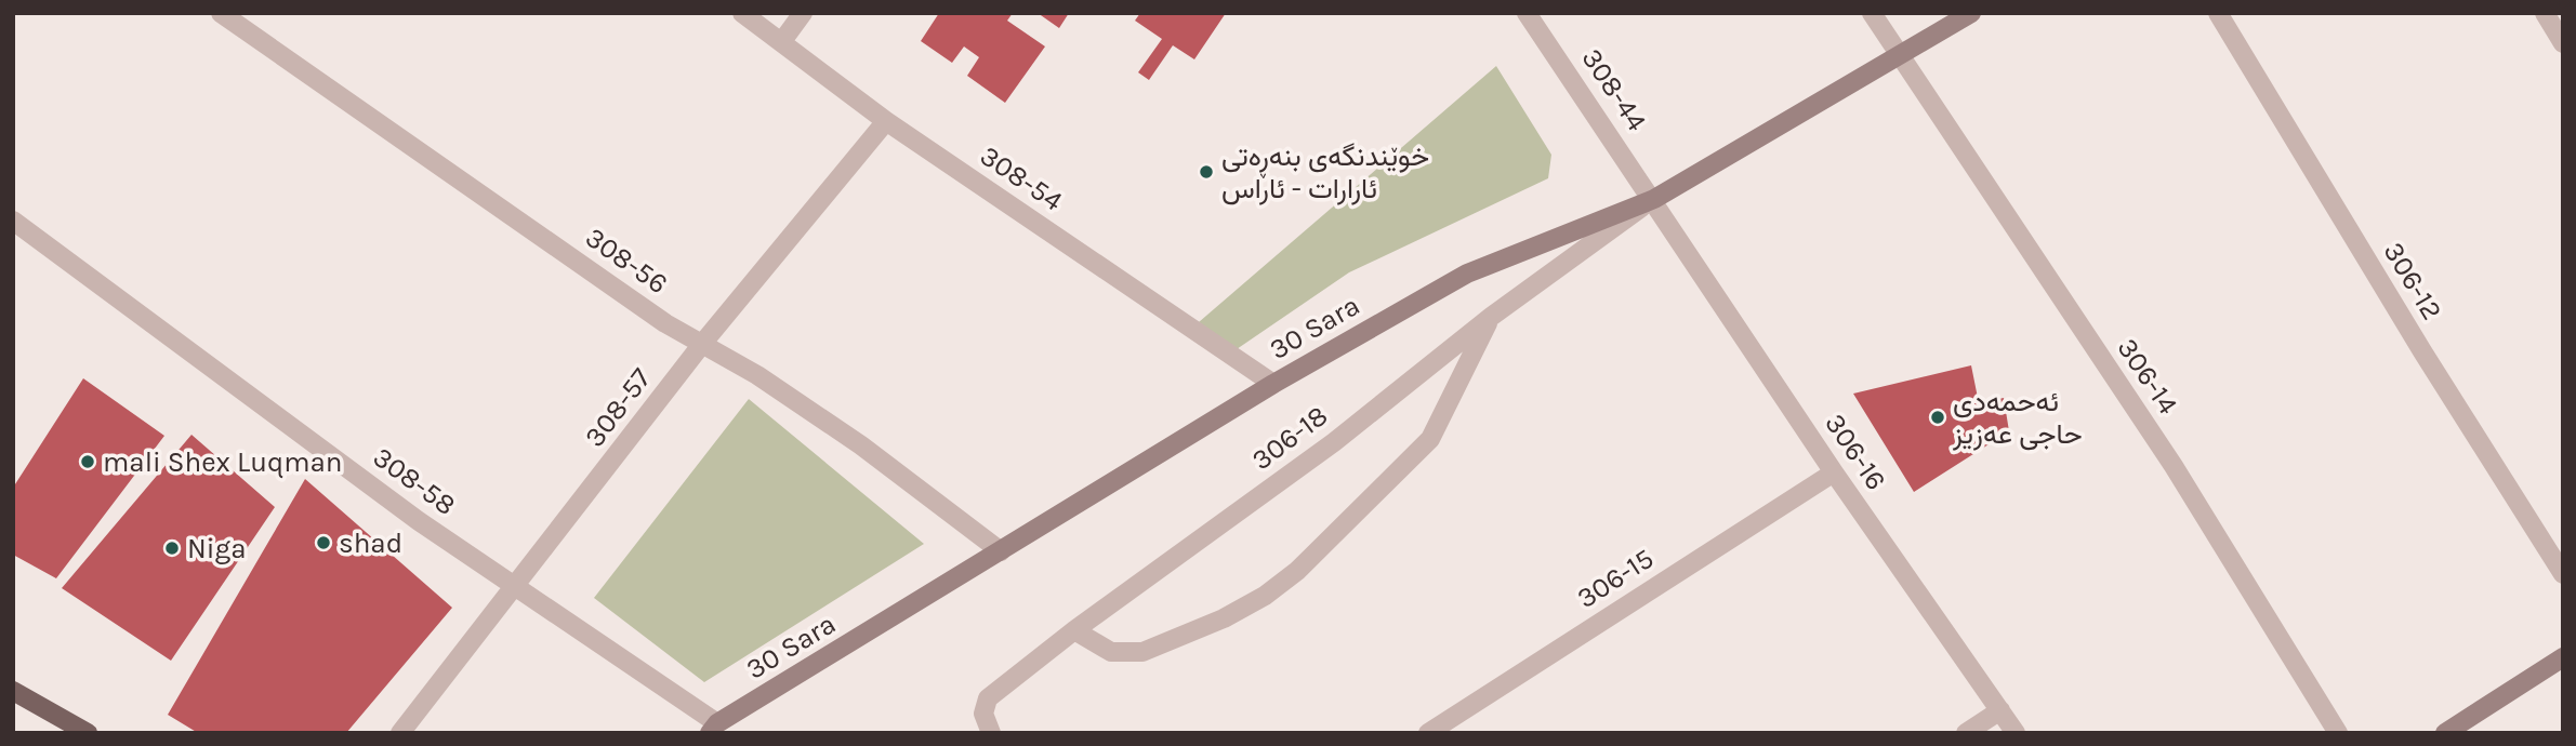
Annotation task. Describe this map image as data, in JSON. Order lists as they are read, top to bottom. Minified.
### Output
{"streets":{"street":["308-44","308-54","308-56","306-12","30 Sara","306-14","308-57","306-18","306-16","308-58","306-15"]},"crossings":[["308-44","30 Sara"],["308-44","306-18"],["308-44","306-16"],["308-54","30 Sara"],["308-54","308-57"],["308-56","30 Sara"],["308-56","308-57"],["30 Sara","306-14"],["30 Sara","306-18"],["30 Sara","306-16"],["30 Sara","308-58"],["308-57","308-58"],["306-18","306-16"],["306-16","306-15"]],"places":["خوێندنگەی بنەڕەتی ئارارات - ئاراس","ئەحمەدی حاجی عەزیز","mali Shex Luqman","shad","Niga"]}
